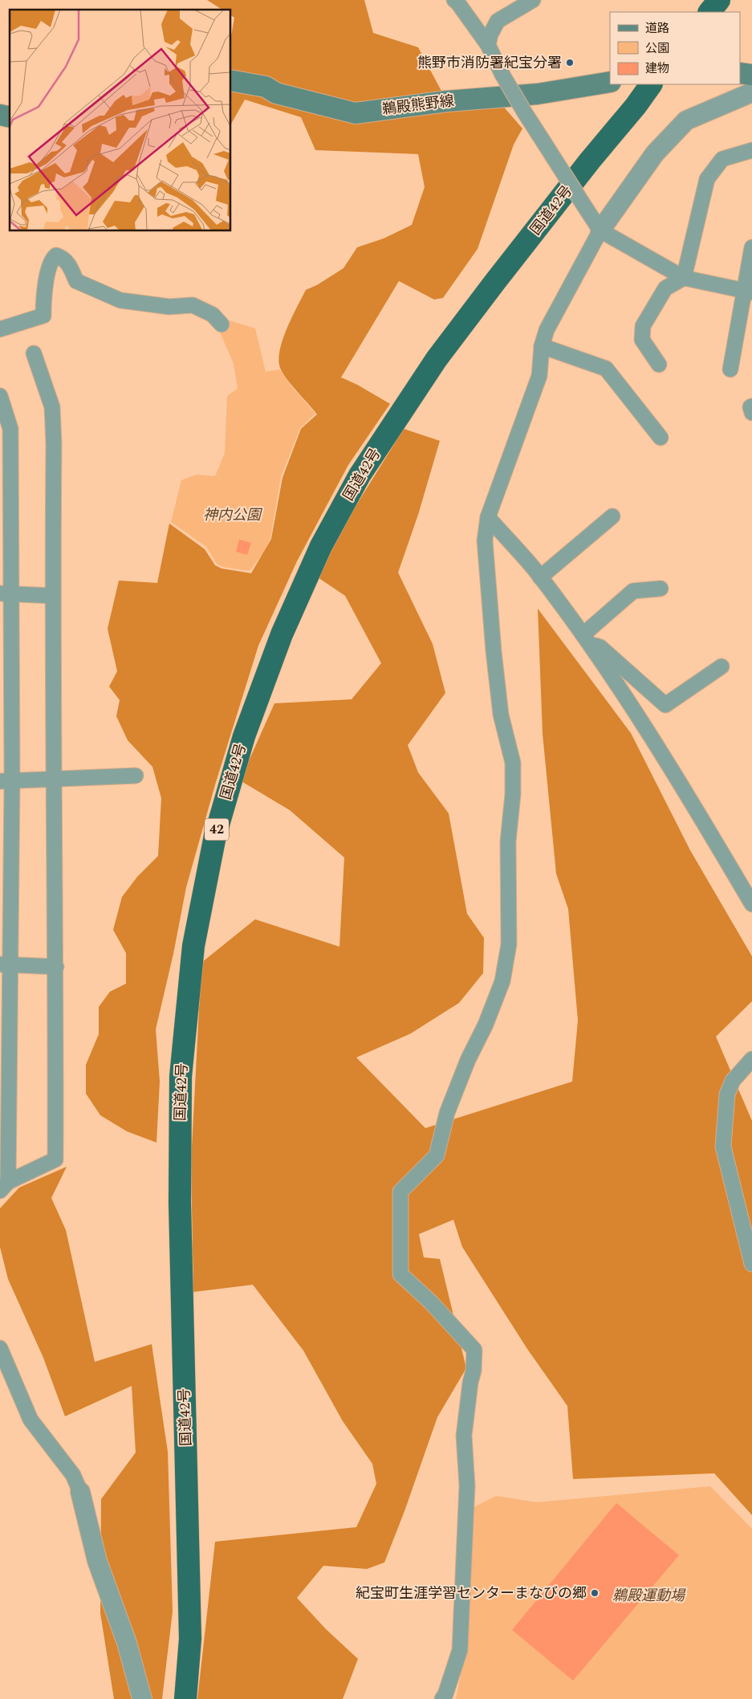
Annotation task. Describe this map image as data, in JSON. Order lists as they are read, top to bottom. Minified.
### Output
{"streets":{"highway":["国道42号","42"],"main road":["鵜殿熊野線"]},"parks":["神内公園","鵜殿運動場"],"places":["熊野市消防署紀宝分署","紀宝町生涯学習センターまなびの郷"],"legend":["道路","公園","建物"]}
